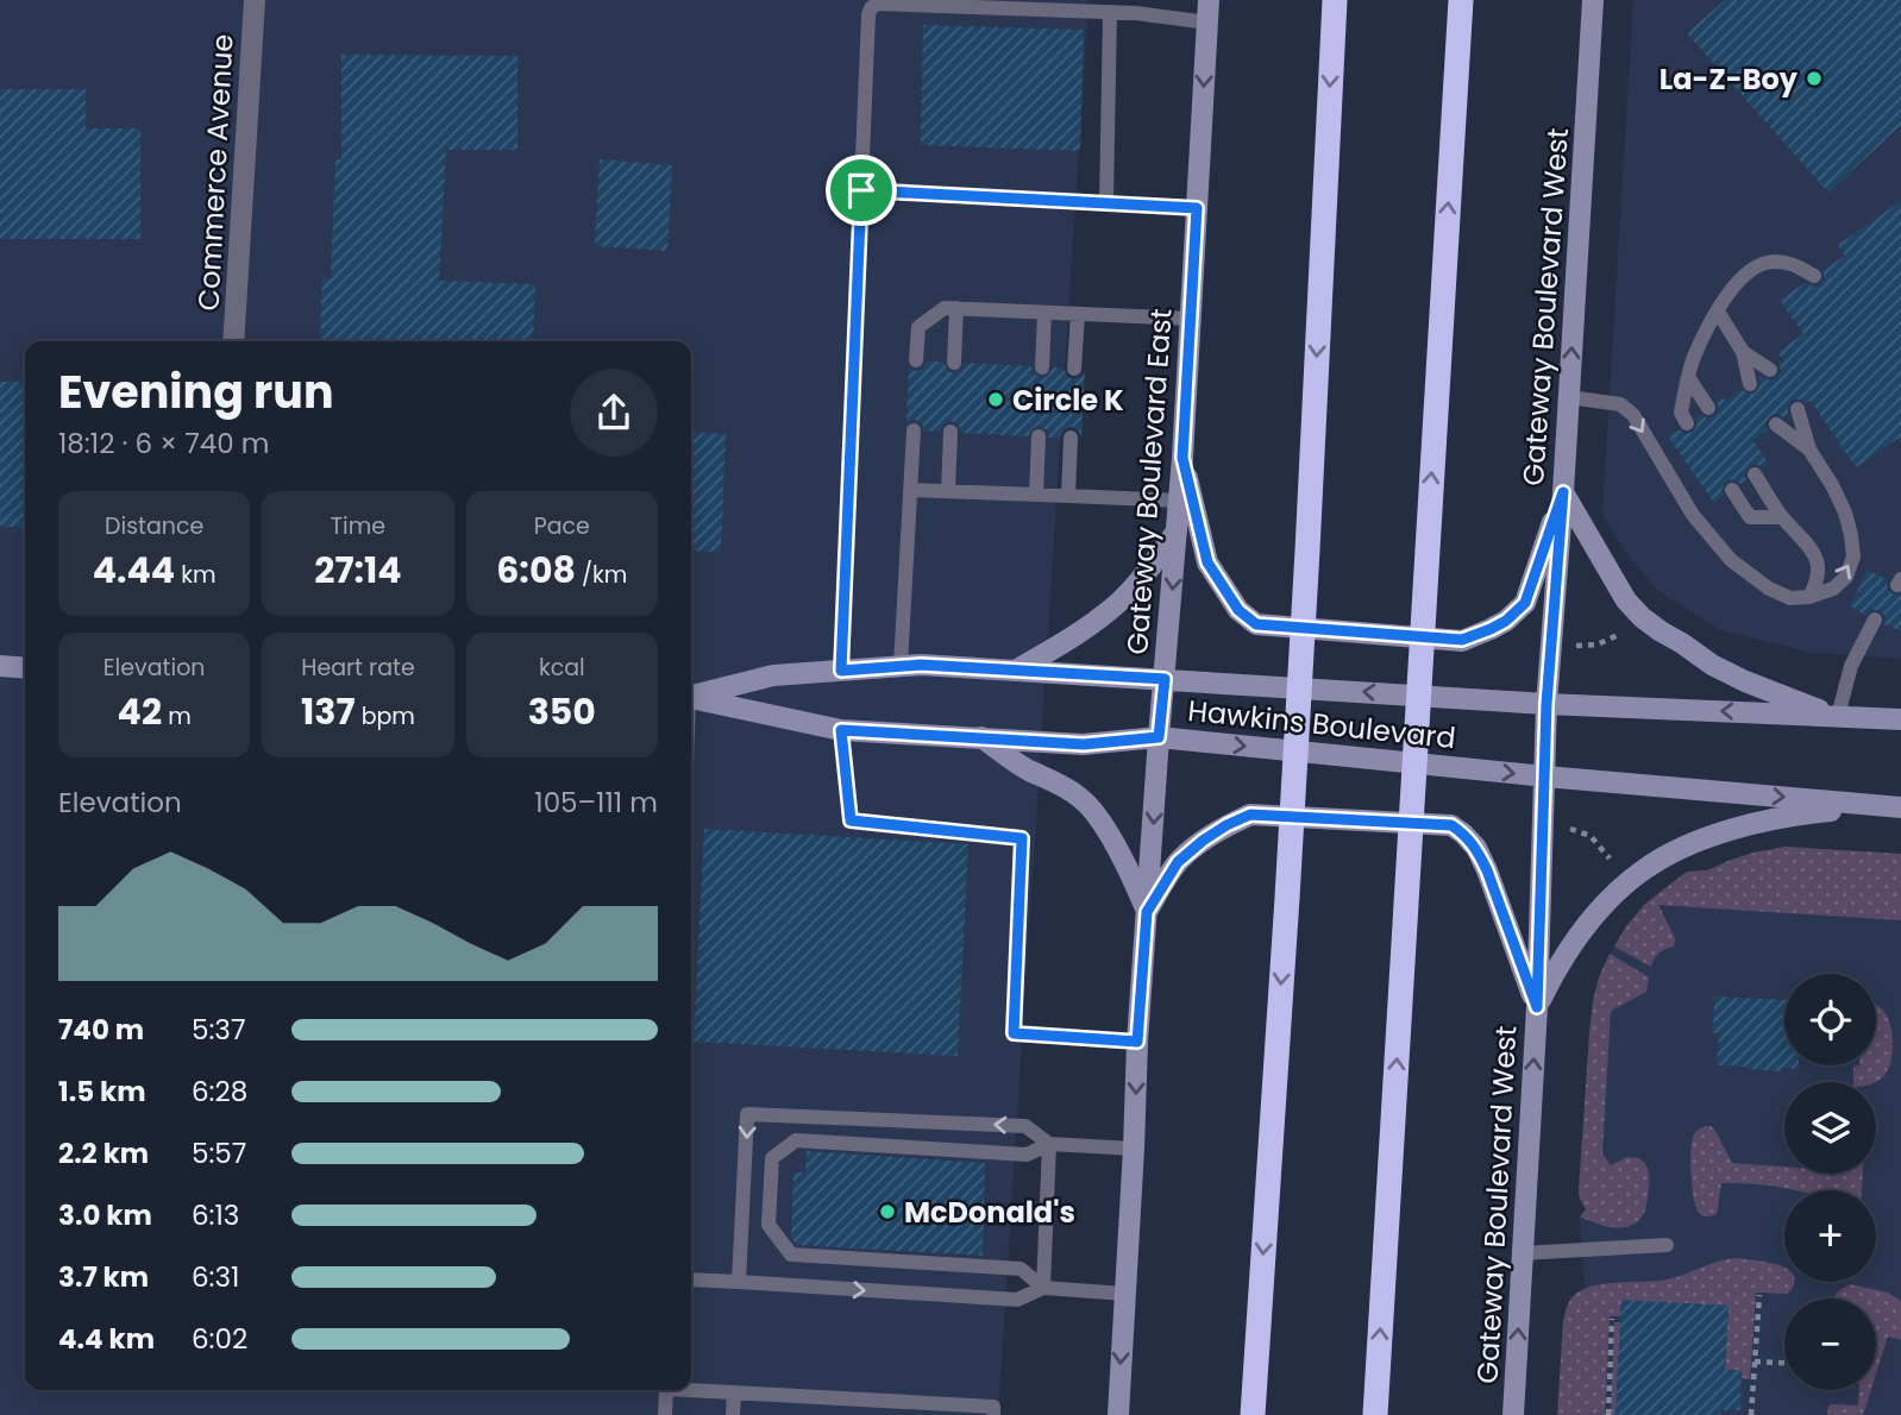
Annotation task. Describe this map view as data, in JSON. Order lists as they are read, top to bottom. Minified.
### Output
{"streets":{"main road":["Gateway Boulevard West","Gateway Boulevard East","Hawkins Boulevard"],"street":["Commerce Avenue"]},"crossings":[["Gateway Boulevard West","Hawkins Boulevard"],["Gateway Boulevard East","Hawkins Boulevard"]],"one_way":["Gateway Boulevard West","Gateway Boulevard East"],"places":["La-Z-Boy","Circle K","McDonald's"],"page":{"heading":["Evening run","18:12 · 6 × 740 m"],"stats":[["Distance","4.44 km"],["Time","27:14"],["Pace","6:08 /km"],["Elevation","42 m"],["Heart rate","137 bpm"],["kcal","350"]],"chart":["Elevation","105–111 m"],"map_buttons":["+","−"],"list":[{"name":"740 m","note":"5:37"},{"name":"1.5 km","note":"6:28"},{"name":"2.2 km","note":"5:57"},{"name":"3.0 km","note":"6:13"},{"name":"3.7 km","note":"6:31"},{"name":"4.4 km","note":"6:02"}]}}
